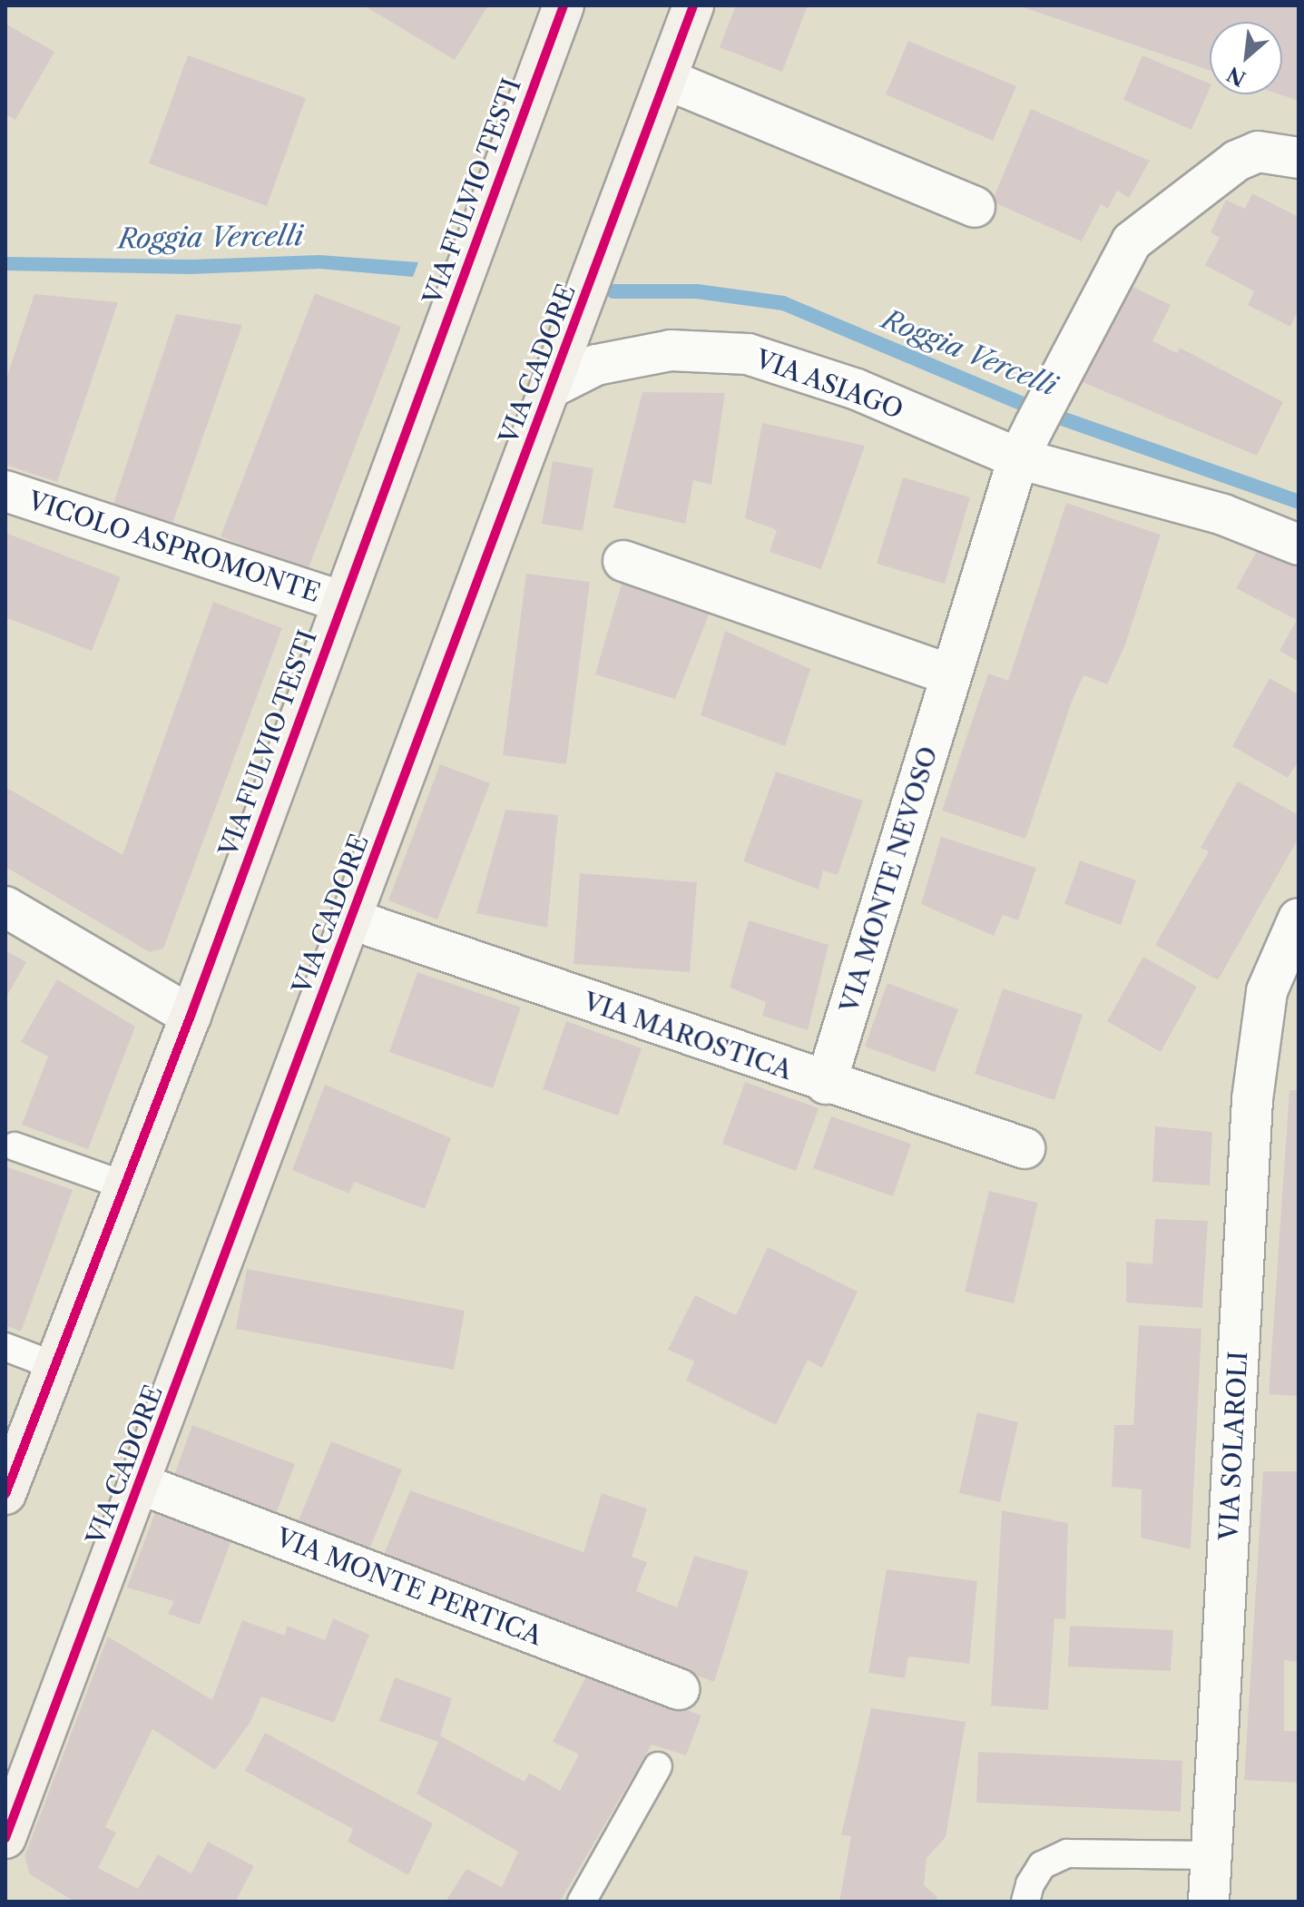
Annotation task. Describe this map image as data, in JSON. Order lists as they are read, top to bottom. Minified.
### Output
{"streets":{"street":["VIA FULVIO TESTI","VIA CADORE","VIA ASIAGO","VICOLO ASPROMONTE","VIA MONTE NEVOSO","VIA MAROSTICA","VIA SOLAROLI","VIA MONTE PERTICA"]},"crossings":[["VIA FULVIO TESTI","VICOLO ASPROMONTE"],["VIA CADORE","VIA ASIAGO"],["VIA CADORE","VIA MAROSTICA"],["VIA CADORE","VIA MONTE PERTICA"],["VIA ASIAGO","VIA MONTE NEVOSO"],["VIA MONTE NEVOSO","VIA MAROSTICA"]],"water":["Roggia Vercelli"],"north":"bottom left"}
